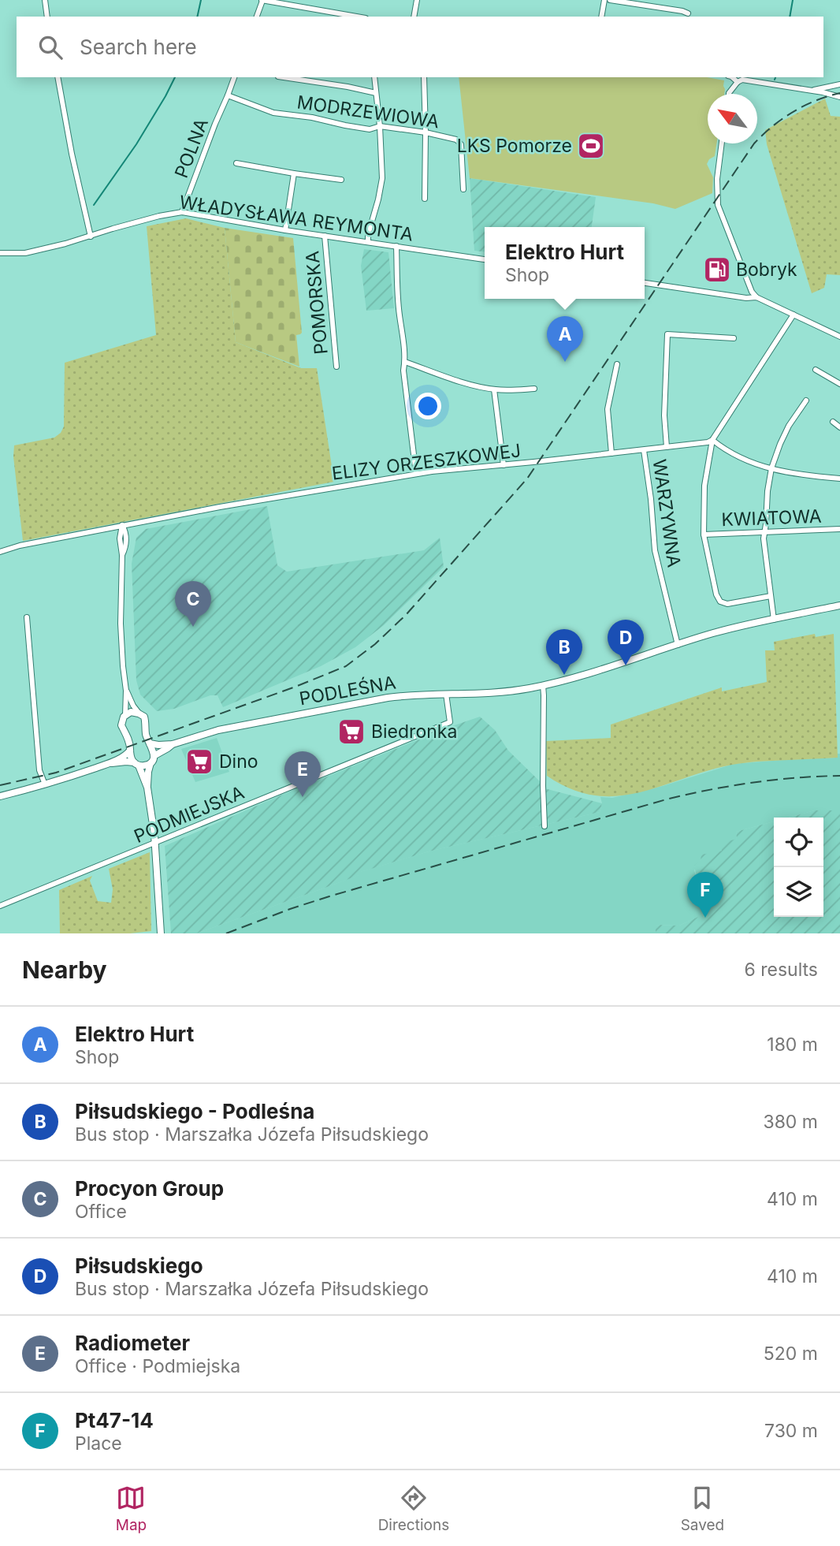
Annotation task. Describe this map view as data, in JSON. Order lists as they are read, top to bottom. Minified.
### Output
{"streets":{"street":["MODRZEWIOWA","POLNA","WŁADYSŁAWA REYMONTA","POMORSKA","ELIZY ORZESZKOWEJ","WARZYWNA","KWIATOWA","PODLEŚNA","PODMIEJSKA"]},"crossings":[["MODRZEWIOWA","POLNA"],["POLNA","WŁADYSŁAWA REYMONTA"],["WŁADYSŁAWA REYMONTA","POMORSKA"],["ELIZY ORZESZKOWEJ","WARZYWNA"],["ELIZY ORZESZKOWEJ","KWIATOWA"],["WARZYWNA","PODLEŚNA"],["PODLEŚNA","PODMIEJSKA"]],"places":{"sports":["LKS Pomorze"],"fuel station":["Bobryk"],"supermarket":["Biedronka","Dino"]},"north":"top left","page":{"search":"Search here","popup":["Elektro Hurt","Shop"],"pins":["A","C","D","B","E","F"],"heading":["Nearby","6 results"],"list":[{"mark":"A","name":"Elektro Hurt","note":"Shop","value":"180 m"},{"mark":"B","name":"Piłsudskiego - Podleśna","note":"Bus stop · Marszałka Józefa Piłsudskiego","value":"380 m"},{"mark":"C","name":"Procyon Group","note":"Office","value":"410 m"},{"mark":"D","name":"Piłsudskiego","note":"Bus stop · Marszałka Józefa Piłsudskiego","value":"410 m"},{"mark":"E","name":"Radiometer","note":"Office · Podmiejska","value":"520 m"},{"mark":"F","name":"Pt47-14","note":"Place","value":"730 m"}],"nav":["Map","Directions","Saved"]}}
